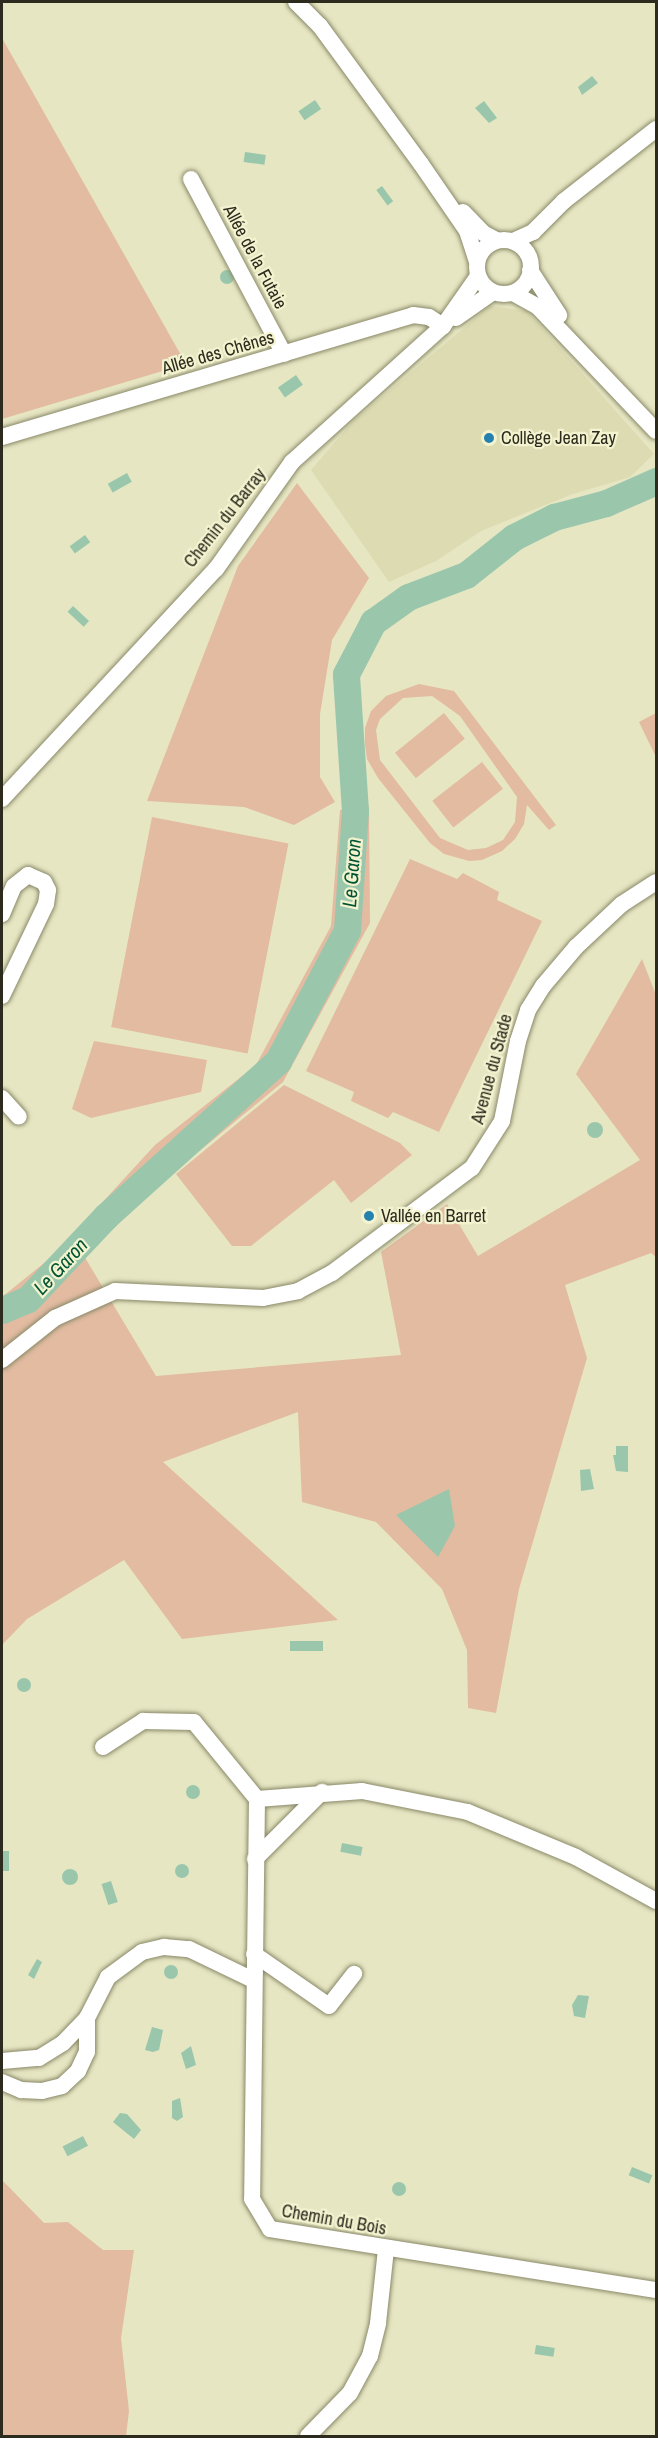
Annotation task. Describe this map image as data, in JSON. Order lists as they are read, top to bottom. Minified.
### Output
{"streets":{"street":["Allée de la Futaie","Allée des Chênes","Chemin du Barray","Avenue du Stade","Chemin du Bois"]},"crossings":[["Allée de la Futaie","Allée des Chênes"],["Allée des Chênes","Chemin du Barray"]],"water":["Le Garon"],"places":["Collège Jean Zay","Vallée en Barret"]}
